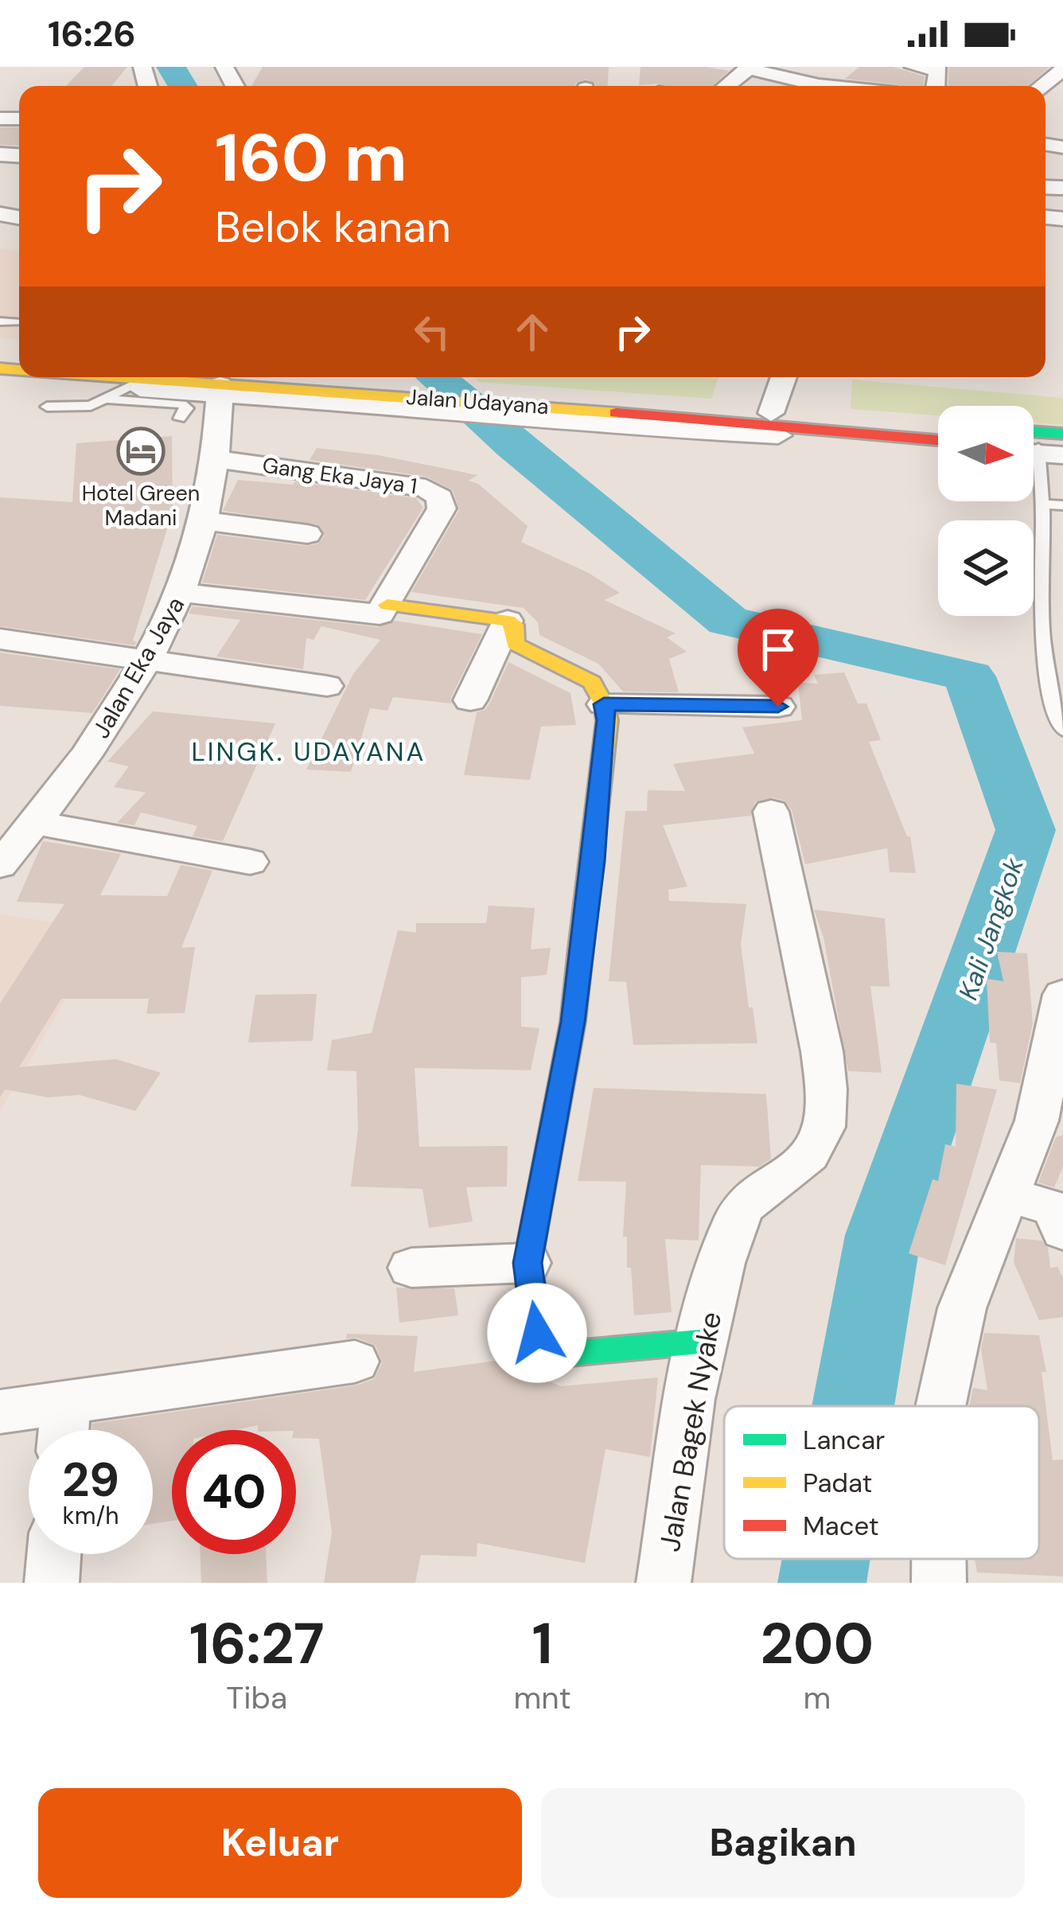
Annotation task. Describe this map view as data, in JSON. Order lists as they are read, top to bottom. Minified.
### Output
{"streets":{"street":["Jalan Udayana","Gang Eka Jaya 1","Jalan Eka Jaya","Jalan Bagek Nyake"]},"crossings":[["Gang Eka Jaya 1","Jalan Eka Jaya"]],"districts":["LINGK. UDAYANA"],"water":["Kali Jangkok"],"places":{"hotel":["Hotel Green Madani"]},"legend":["Lancar","Padat","Macet"],"north":"right","page":{"status":"16:26","turn":["160 m","Belok kanan"],"speed":"29 km/h","limit":"40","eta":["16:27","Tiba","1","mnt","200","m"],"buttons":["Keluar","Bagikan"]}}
